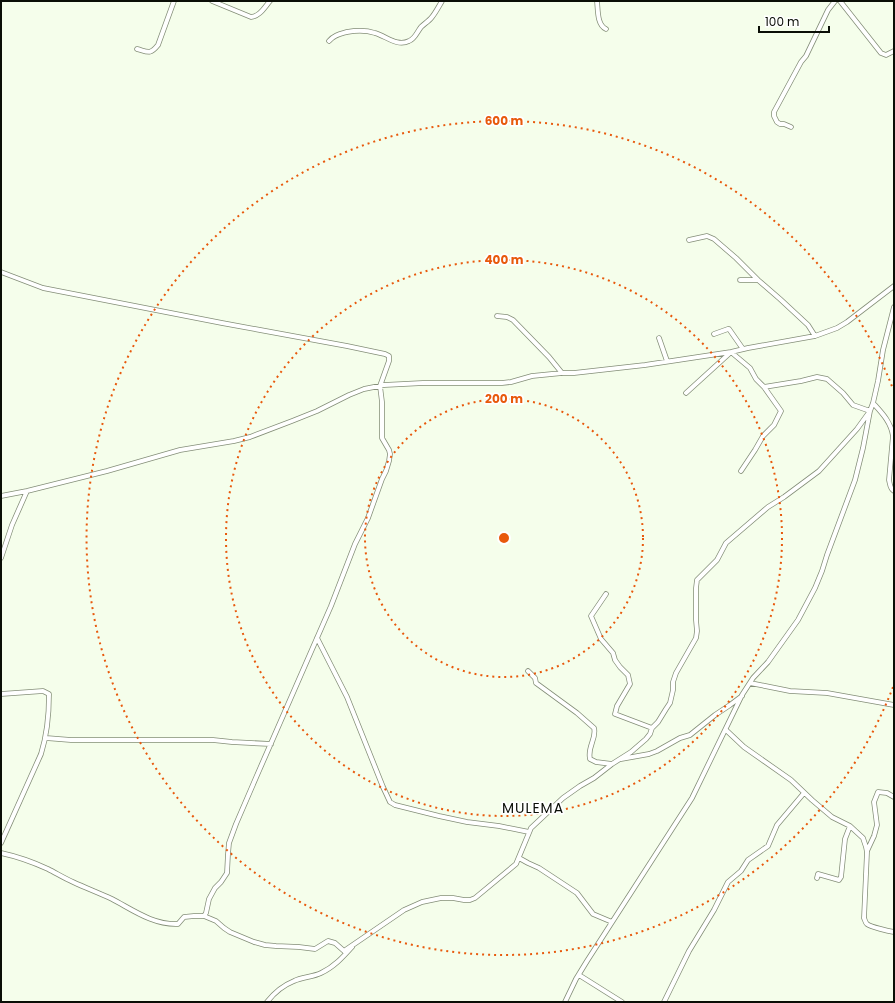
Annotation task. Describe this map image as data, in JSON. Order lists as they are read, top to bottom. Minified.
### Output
{"districts":["MULEMA"],"scale_bar":"100 m","rings":["600 m","400 m","200 m"]}
